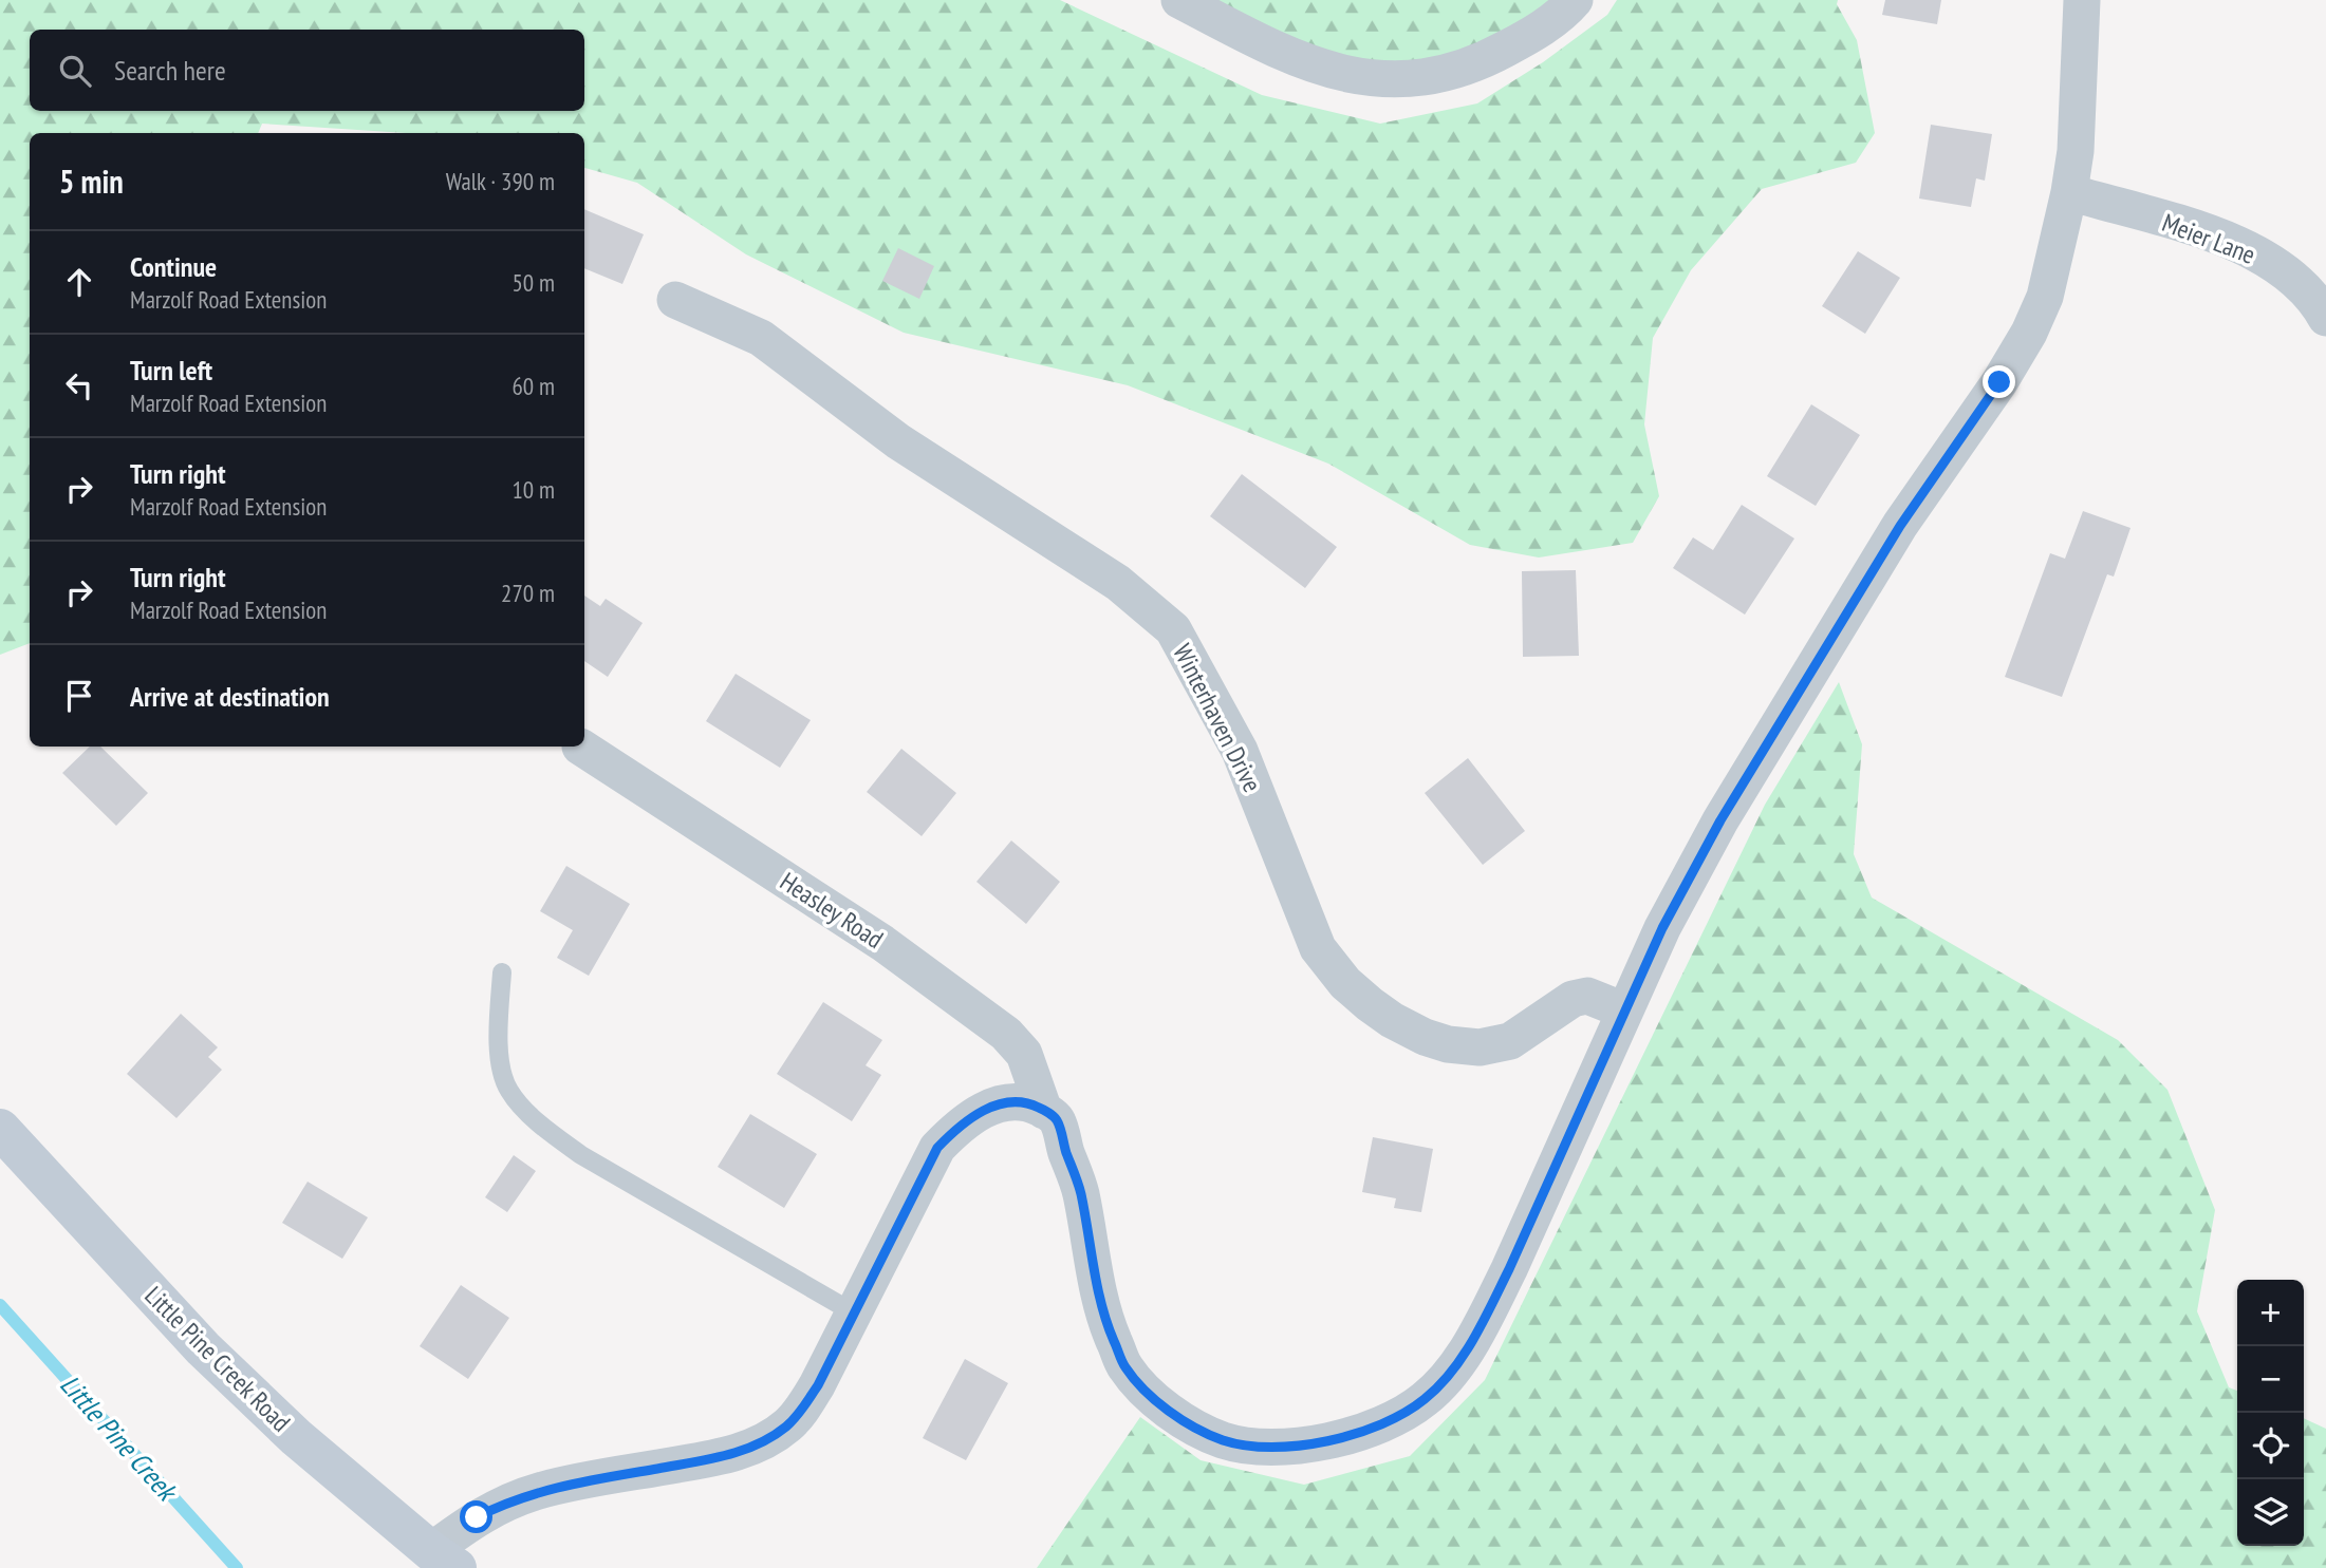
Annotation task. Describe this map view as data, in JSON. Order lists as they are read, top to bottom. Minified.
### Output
{"streets":{"street":["Meier Lane","Winterhaven Drive","Heasley Road","Little Pine Creek Road"]},"crossings":[["Meier Lane","Heasley Road"],["Winterhaven Drive","Heasley Road"]],"water":["Little Pine Creek"],"page":{"search":"Search here","heading":["5 min","Walk · 390 m"],"list":[["Continue","Marzolf Road Extension","50 m"],["Turn left","Marzolf Road Extension","60 m"],["Turn right","Marzolf Road Extension","10 m"],["Turn right","Marzolf Road Extension","270 m"],"Arrive at destination"],"map_buttons":["+","−"]}}
